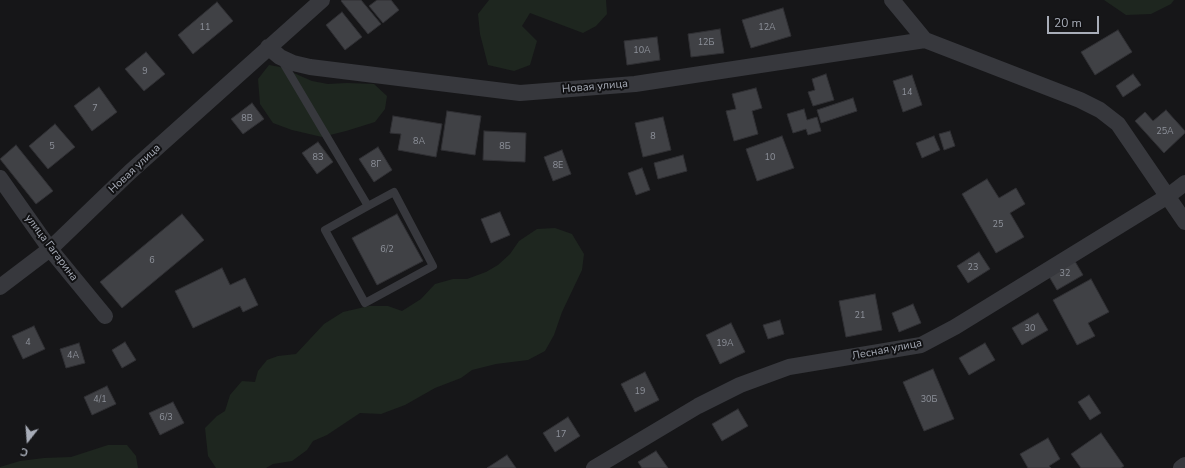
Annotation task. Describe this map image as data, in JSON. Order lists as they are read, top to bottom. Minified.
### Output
{"streets":{"street":["Новая улица","улица Гагарина","Лесная улица"]},"crossings":[["Новая улица","улица Гагарина"]],"house_numbers":["11","12А","12Б","10А","9","14","7","8В","25А","8","8А","5","8Б","8З","10","8Г","8Е","25","6/2","6","23","32","21","30","4","19А","4А","19","4/1","30Б","6/3","17"],"scale_bar":"20 m","north":"bottom"}
